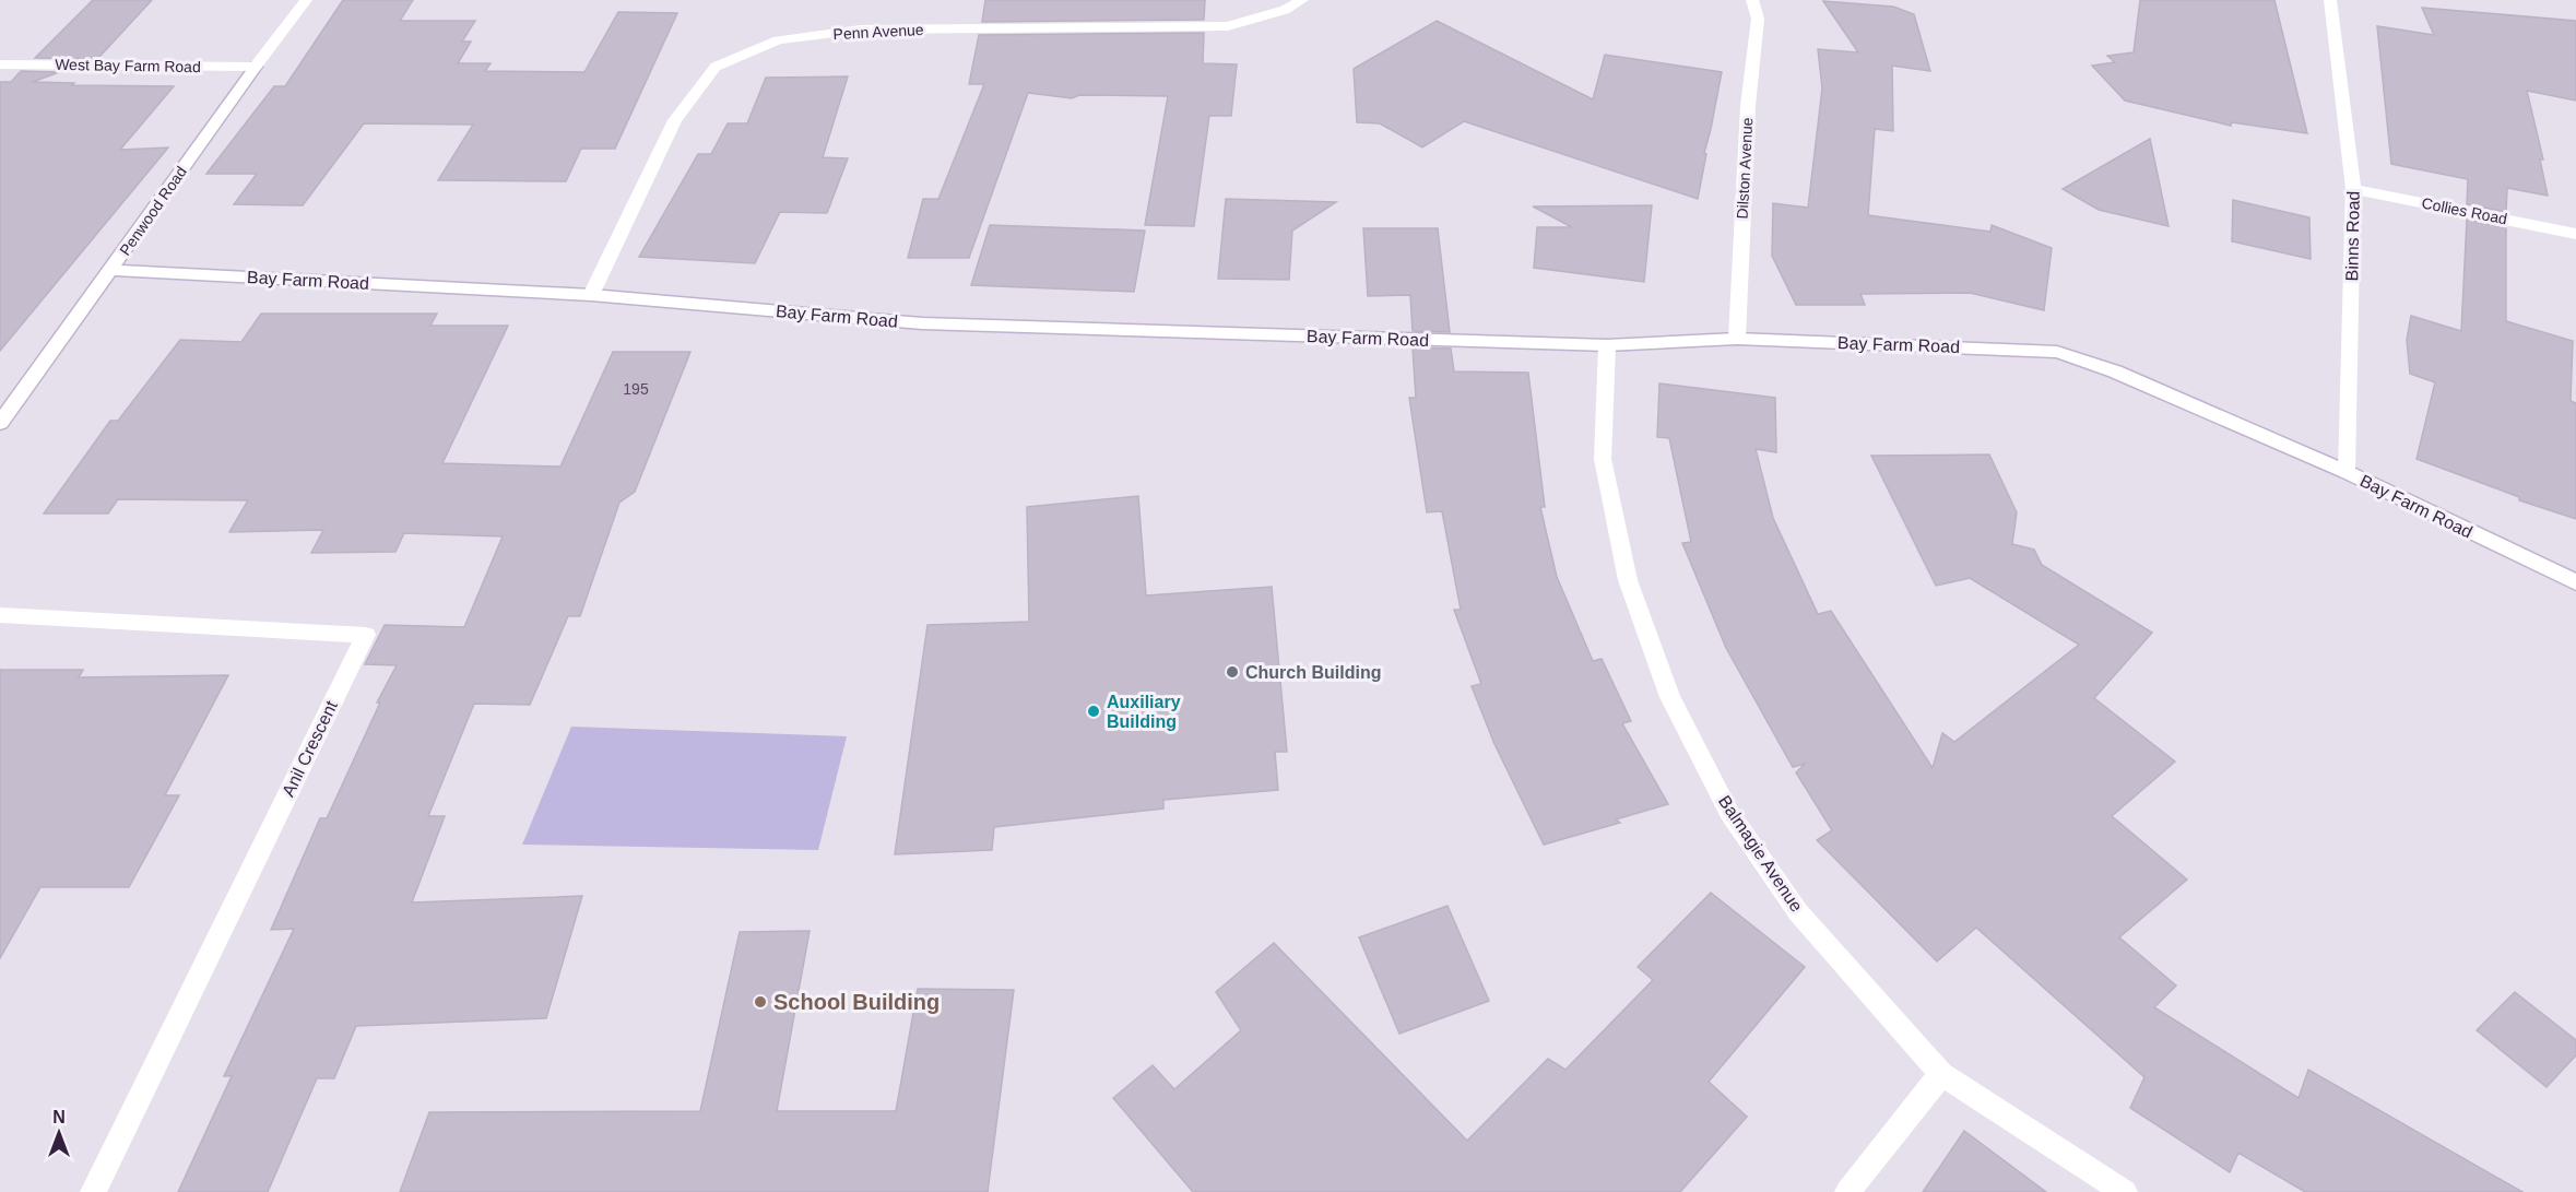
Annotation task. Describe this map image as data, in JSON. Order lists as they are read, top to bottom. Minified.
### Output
{"streets":{"street":["Penn Avenue","West Bay Farm Road","Dilston Avenue","Penwood Road","Collies Road","Binns Road","Bay Farm Road","Anil Crescent","Balmagie Avenue"]},"crossings":[["Penn Avenue","Bay Farm Road"],["West Bay Farm Road","Penwood Road"],["Dilston Avenue","Bay Farm Road"],["Penwood Road","Bay Farm Road"],["Collies Road","Binns Road"],["Binns Road","Bay Farm Road"],["Bay Farm Road","Balmagie Avenue"]],"places":["Church Building","Auxiliary Building","School Building"],"house_numbers":["195"],"north":"top"}
